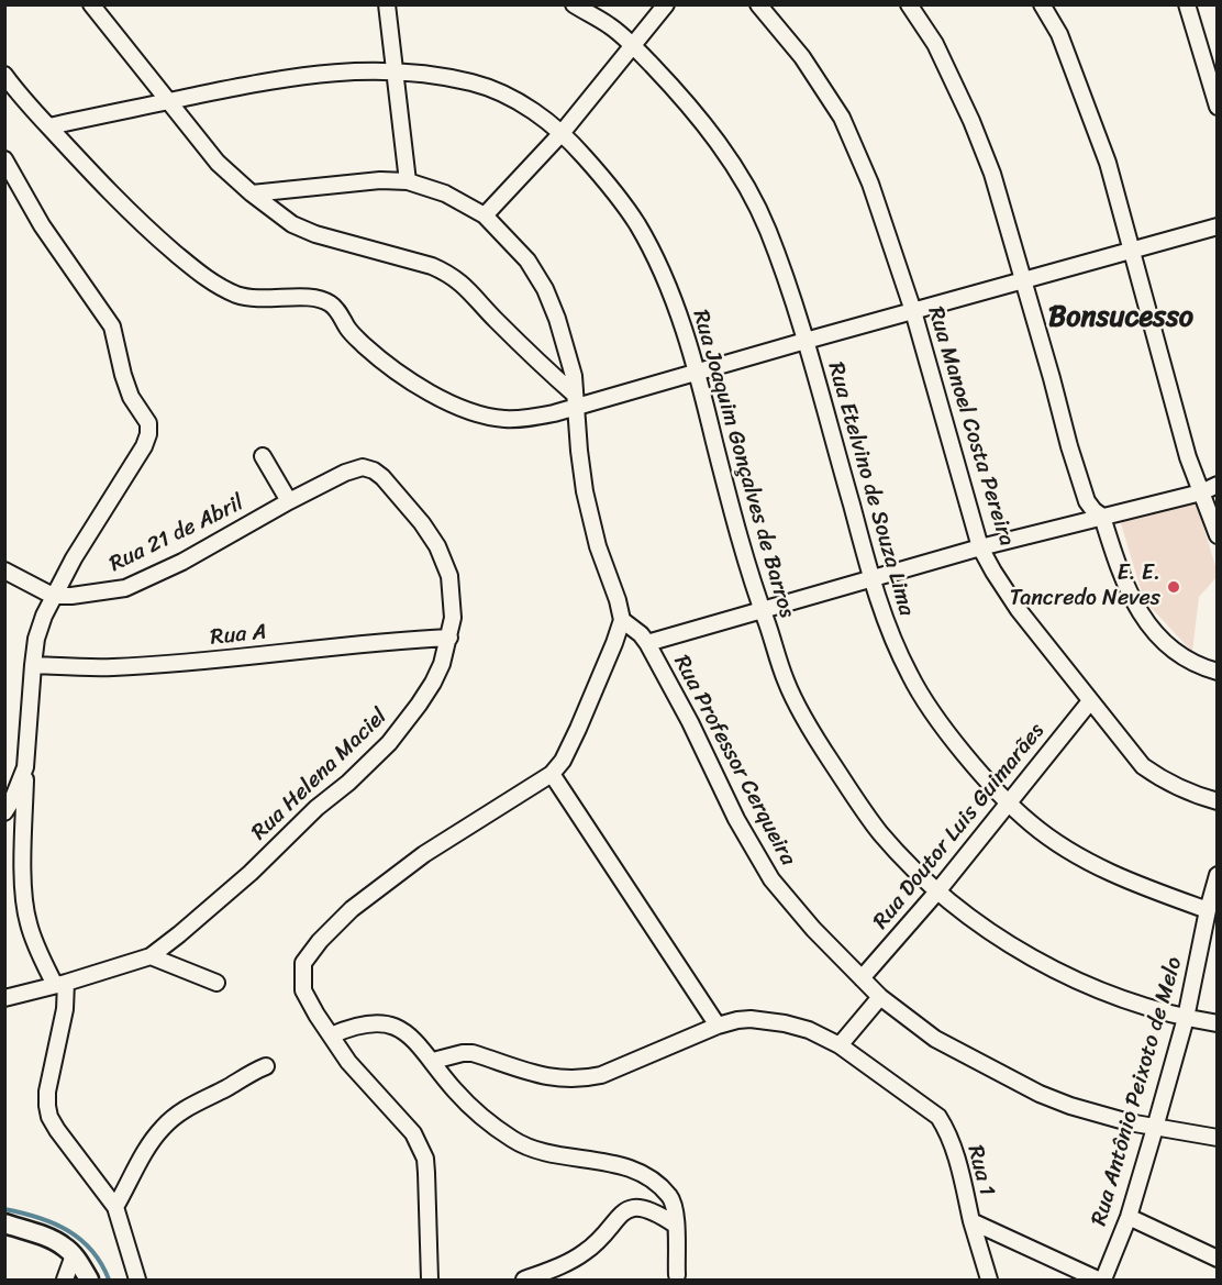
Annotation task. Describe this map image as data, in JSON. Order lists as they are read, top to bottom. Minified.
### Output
{"streets":{"street":["Rua Manoel Costa Pereira","Rua Joaquim Gonçalves de Barros","Rua Etelvino de Souza Lima","Rua 21 de Abril","Rua A","Rua Professor Cerqueira","Rua Helena Maciel","Rua Doutor Luis Guimarães","Rua Antônio Peixoto de Melo","Rua 1"]},"crossings":[["Rua Manoel Costa Pereira","Rua Doutor Luis Guimarães"],["Rua Joaquim Gonçalves de Barros","Rua Doutor Luis Guimarães"],["Rua Joaquim Gonçalves de Barros","Rua Antônio Peixoto de Melo"],["Rua Etelvino de Souza Lima","Rua Doutor Luis Guimarães"],["Rua Etelvino de Souza Lima","Rua Antônio Peixoto de Melo"],["Rua 21 de Abril","Rua Helena Maciel"],["Rua A","Rua Helena Maciel"],["Rua Professor Cerqueira","Rua Doutor Luis Guimarães"],["Rua Professor Cerqueira","Rua Antônio Peixoto de Melo"],["Rua Antônio Peixoto de Melo","Rua 1"]],"districts":["Bonsucesso"],"places":["E. E. Tancredo Neves"]}
